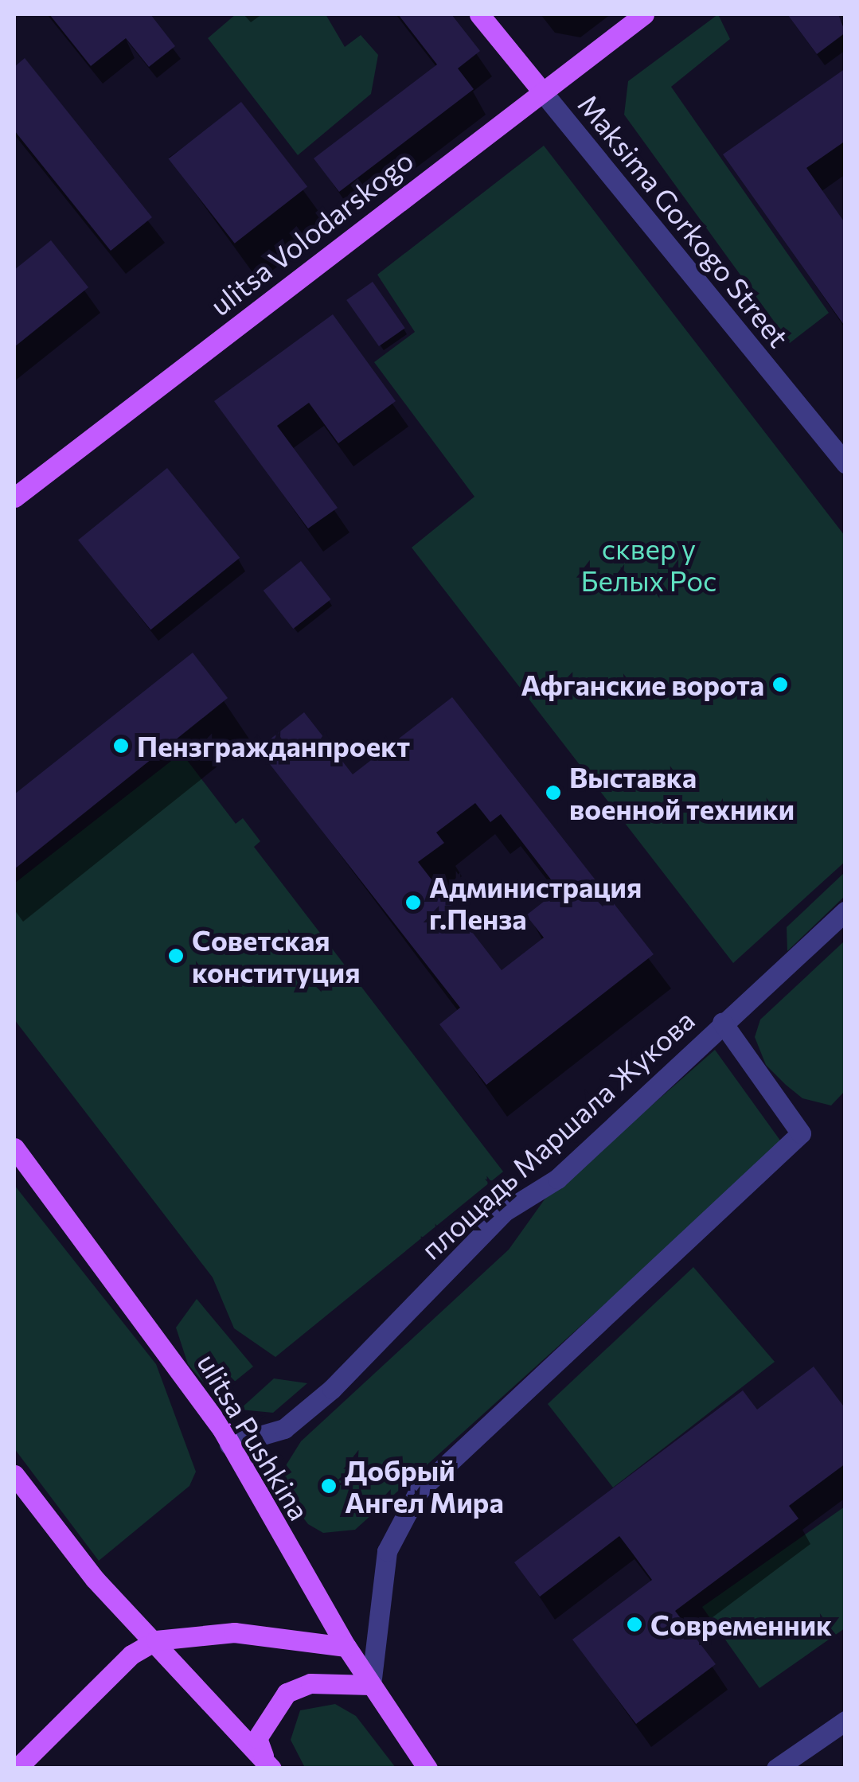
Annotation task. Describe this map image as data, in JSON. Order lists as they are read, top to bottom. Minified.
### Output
{"streets":{"main road":["Maksima Gorkogo Street","ulitsa Volodarskogo","ulitsa Pushkina"],"street":["площадь Маршала Жукова"]},"crossings":[["Maksima Gorkogo Street","ulitsa Volodarskogo"],["площадь Маршала Жукова","ulitsa Pushkina"]],"parks":["сквер у Белых Рос"],"places":["Афганские ворота","Пензгражданпроект","Выставка военной техники","Администрация г.Пенза","Советская конституция","Добрый Ангел Мира","Современник"]}
